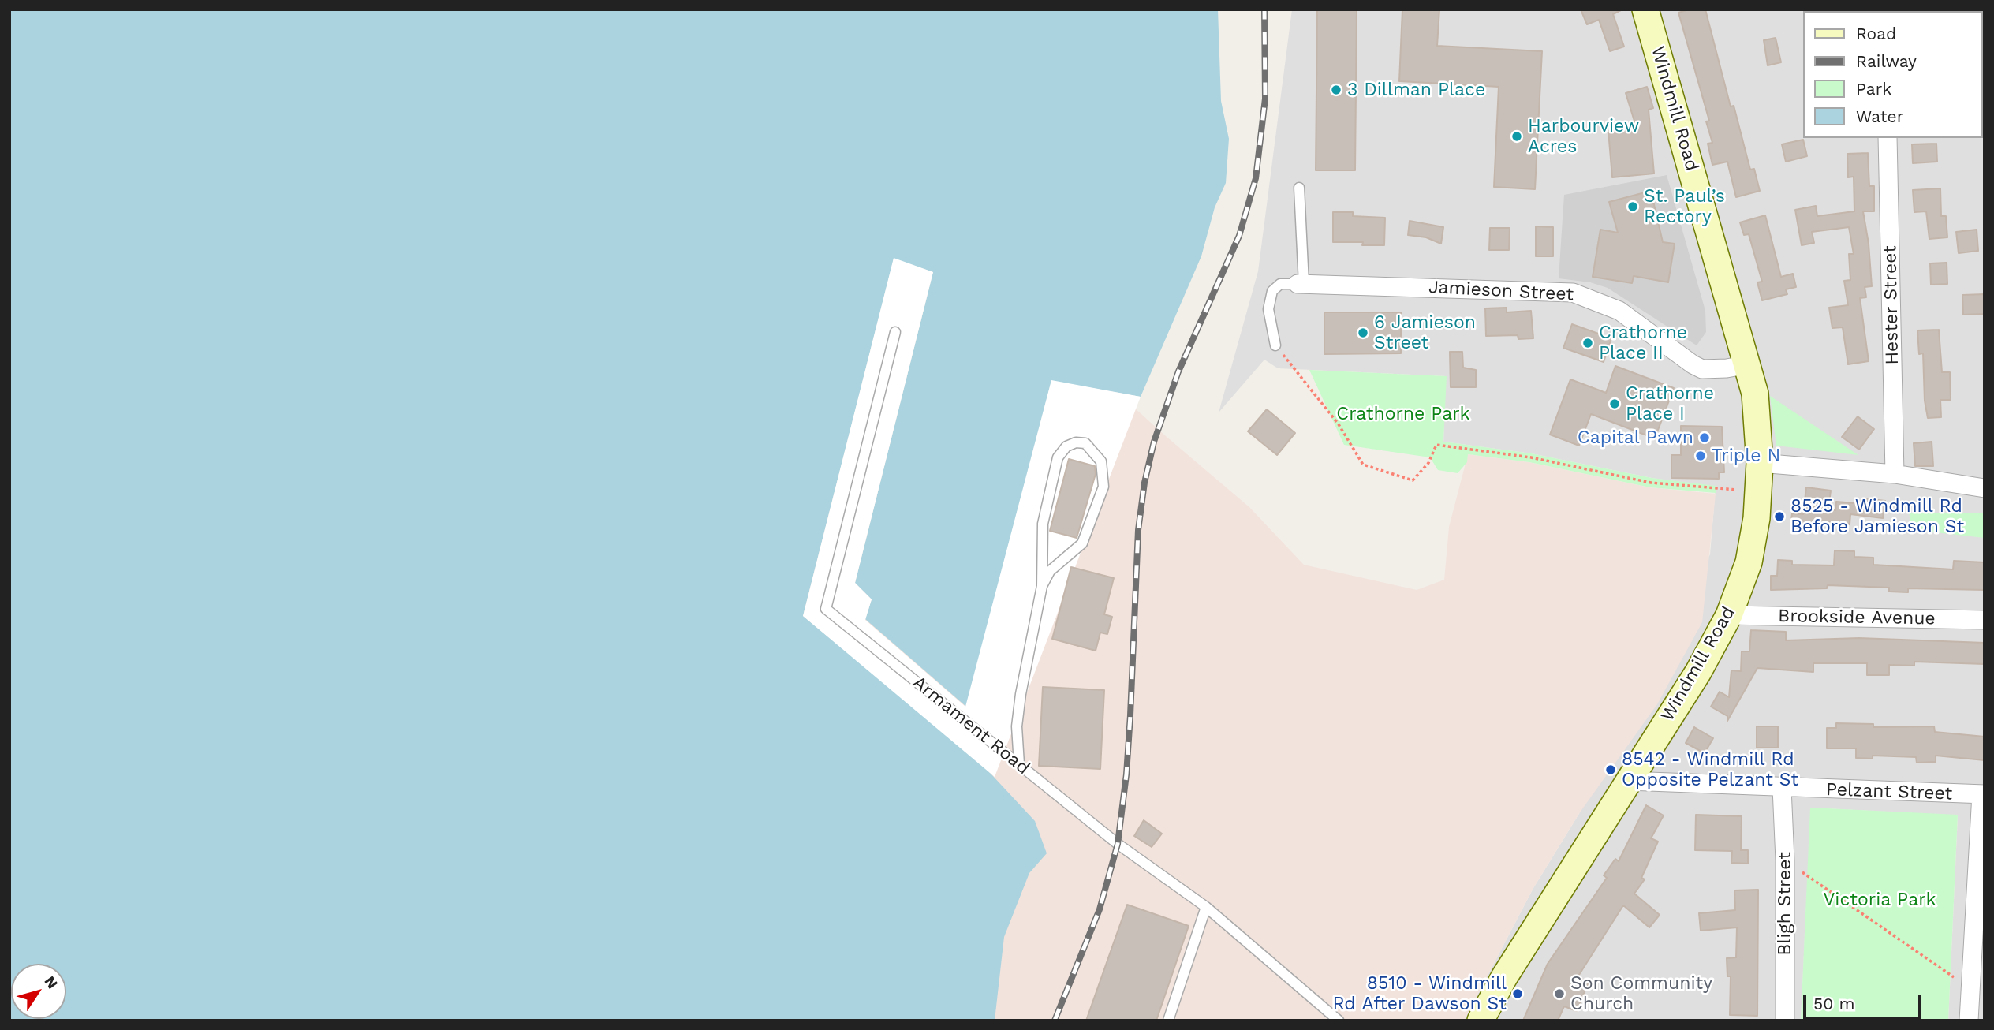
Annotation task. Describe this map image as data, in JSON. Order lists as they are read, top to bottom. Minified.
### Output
{"streets":{"main road":["Windmill Road"],"street":["Jamieson Street","Hester Street","Brookside Avenue","Pelzant Street","Bligh Street"],"lane":["Armament Road"]},"crossings":[["Windmill Road","Jamieson Street"],["Windmill Road","Brookside Avenue"],["Windmill Road","Pelzant Street"],["Pelzant Street","Bligh Street"]],"parks":["Crathorne Park","Victoria Park"],"places":["3 Dillman Place","Harbourview Acres","St. Paul’s Rectory","6 Jamieson Street","Crathorne Place II","Crathorne Place I","Capital Pawn","Triple N","8525 - Windmill Rd Before Jamieson St","8542 - Windmill Rd Opposite Pelzant St","8510 - Windmill Rd After Dawson St","Son Community Church"],"legend":["Road","Railway","Park","Water"],"scale_bar":"50 m","north":"top right"}
